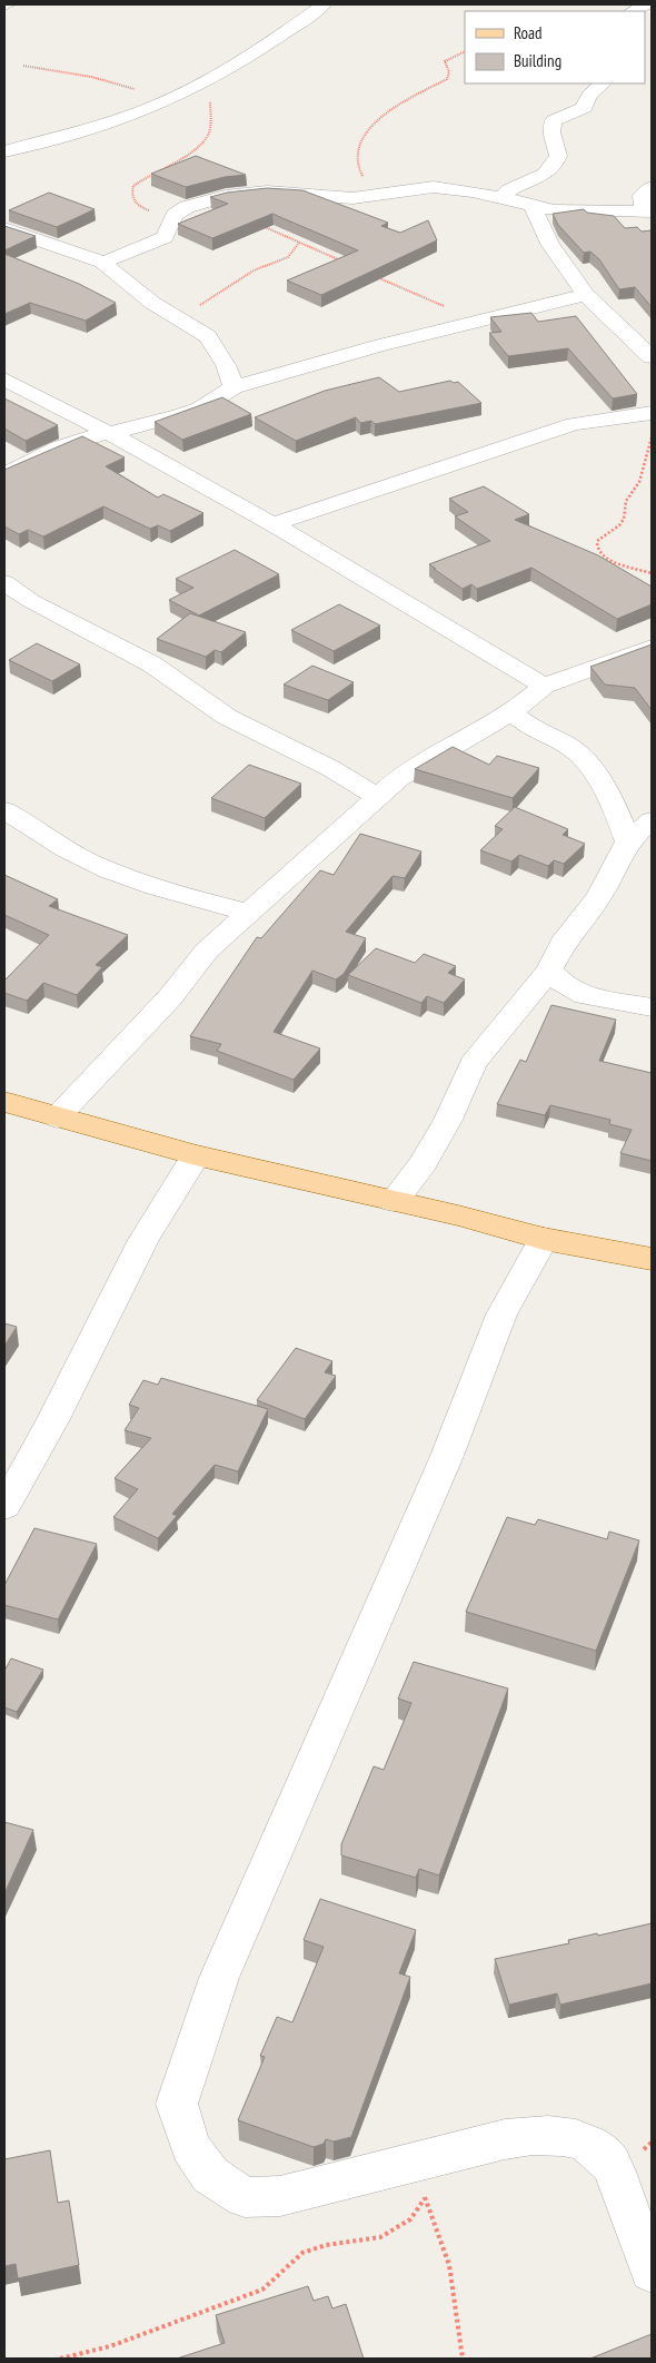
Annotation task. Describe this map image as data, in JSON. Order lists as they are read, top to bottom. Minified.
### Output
{"legend":["Road","Building"]}
